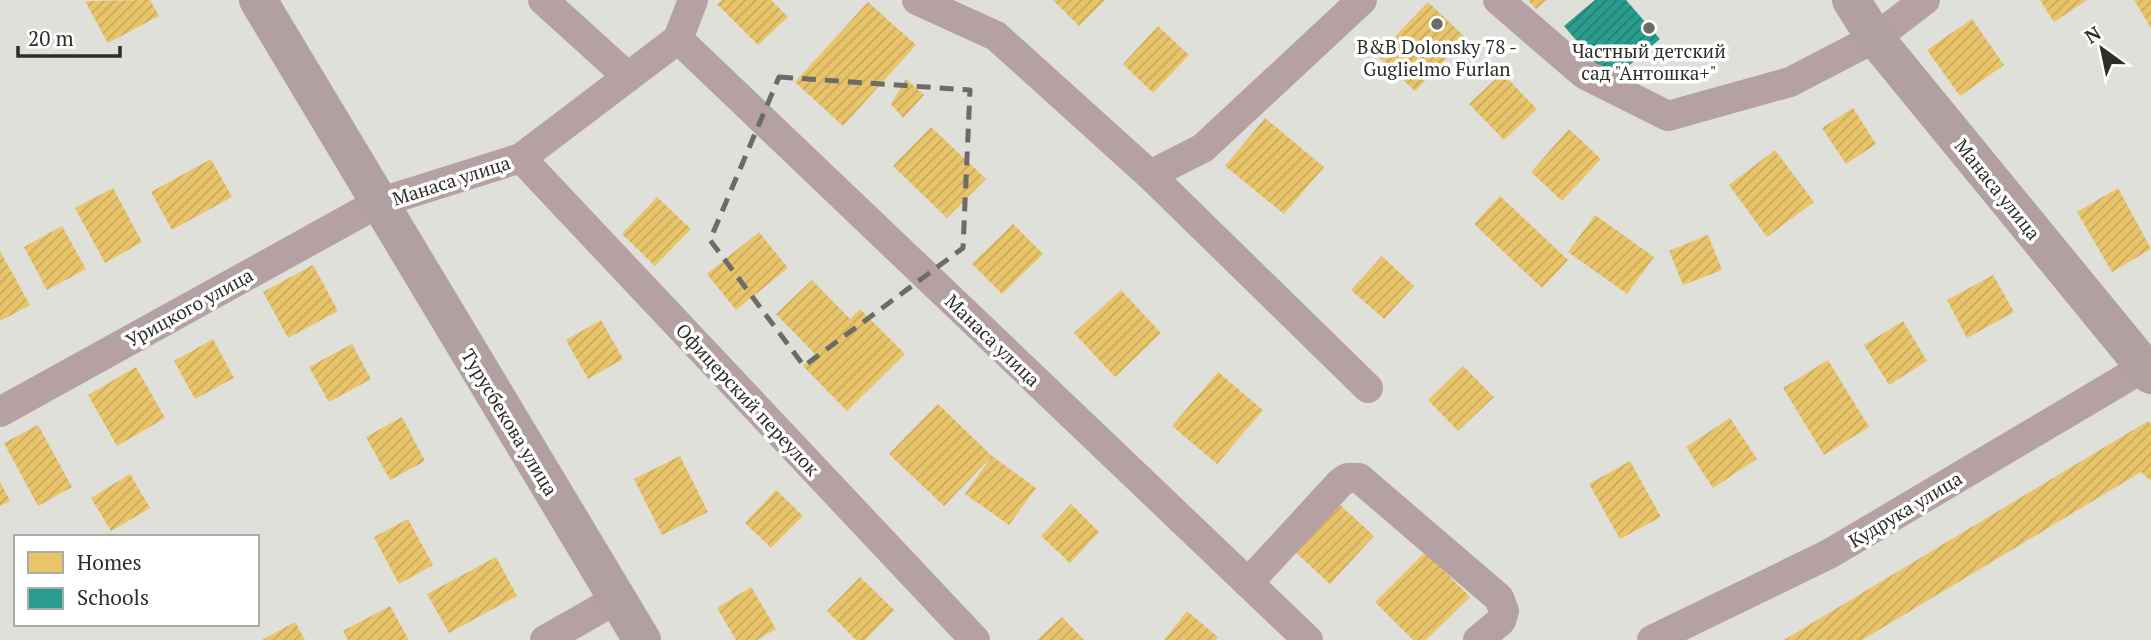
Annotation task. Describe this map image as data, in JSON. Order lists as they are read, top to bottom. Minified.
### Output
{"streets":{"street":["Манаса улица","Урицкого улица","Офицерский переулок","Турусбекова улица","Кудрука улица"]},"crossings":[["Манаса улица","Урицкого улица"],["Манаса улица","Офицерский переулок"],["Манаса улица","Турусбекова улица"],["Манаса улица","Кудрука улица"],["Урицкого улица","Турусбекова улица"]],"places":["B&B Dolonsky 78 - Guglielmo Furlan","Частный детский сад \"Антошка+\""],"legend":["Homes","Schools"],"scale_bar":"20 m","north":"top left"}
